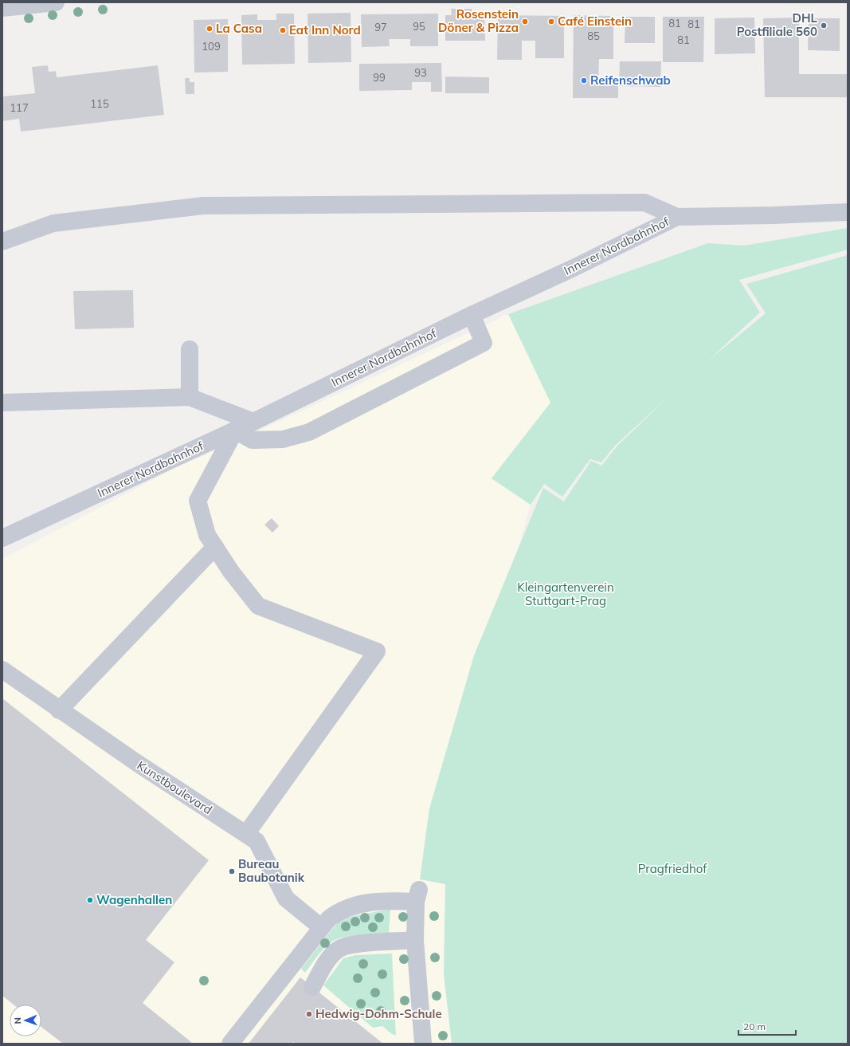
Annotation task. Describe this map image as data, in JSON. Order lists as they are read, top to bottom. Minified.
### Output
{"streets":{"street":["Innerer Nordbahnhof","Kunstboulevard"]},"parks":["Kleingartenverein Stuttgart-Prag","Pragfriedhof"],"places":["Rosenstein Döner & Pizza","Café Einstein","DHL Postfiliale 560","La Casa","Eat Inn Nord","Reifenschwab","Bureau Baubotanik","Wagenhallen","Hedwig-Dohm-Schule"],"house_numbers":["81","81","95","97","85","81","109","93","99","115","117"],"scale_bar":"20 m","north":"left"}
